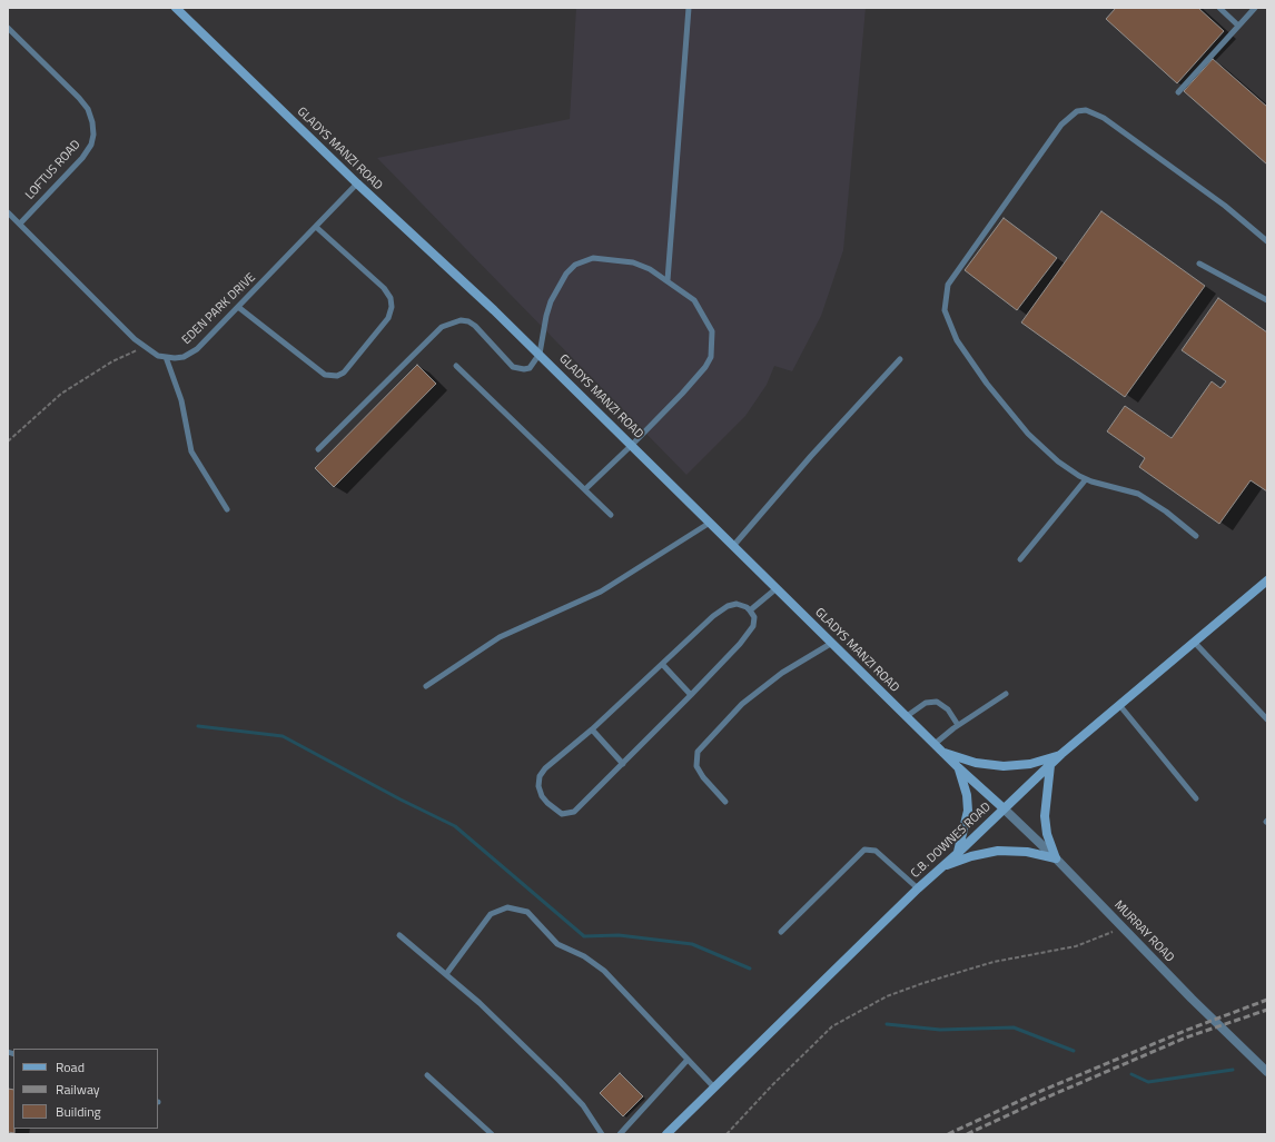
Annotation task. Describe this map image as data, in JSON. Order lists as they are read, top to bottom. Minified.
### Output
{"streets":{"main road":["GLADYS MANZI ROAD","C.B. DOWNES ROAD"],"street":["MURRAY ROAD"],"lane":["LOFTUS ROAD","EDEN PARK DRIVE"]},"crossings":[["GLADYS MANZI ROAD","EDEN PARK DRIVE"],["GLADYS MANZI ROAD","C.B. DOWNES ROAD"],["GLADYS MANZI ROAD","MURRAY ROAD"],["C.B. DOWNES ROAD","MURRAY ROAD"]],"legend":["Road","Railway","Building"]}
